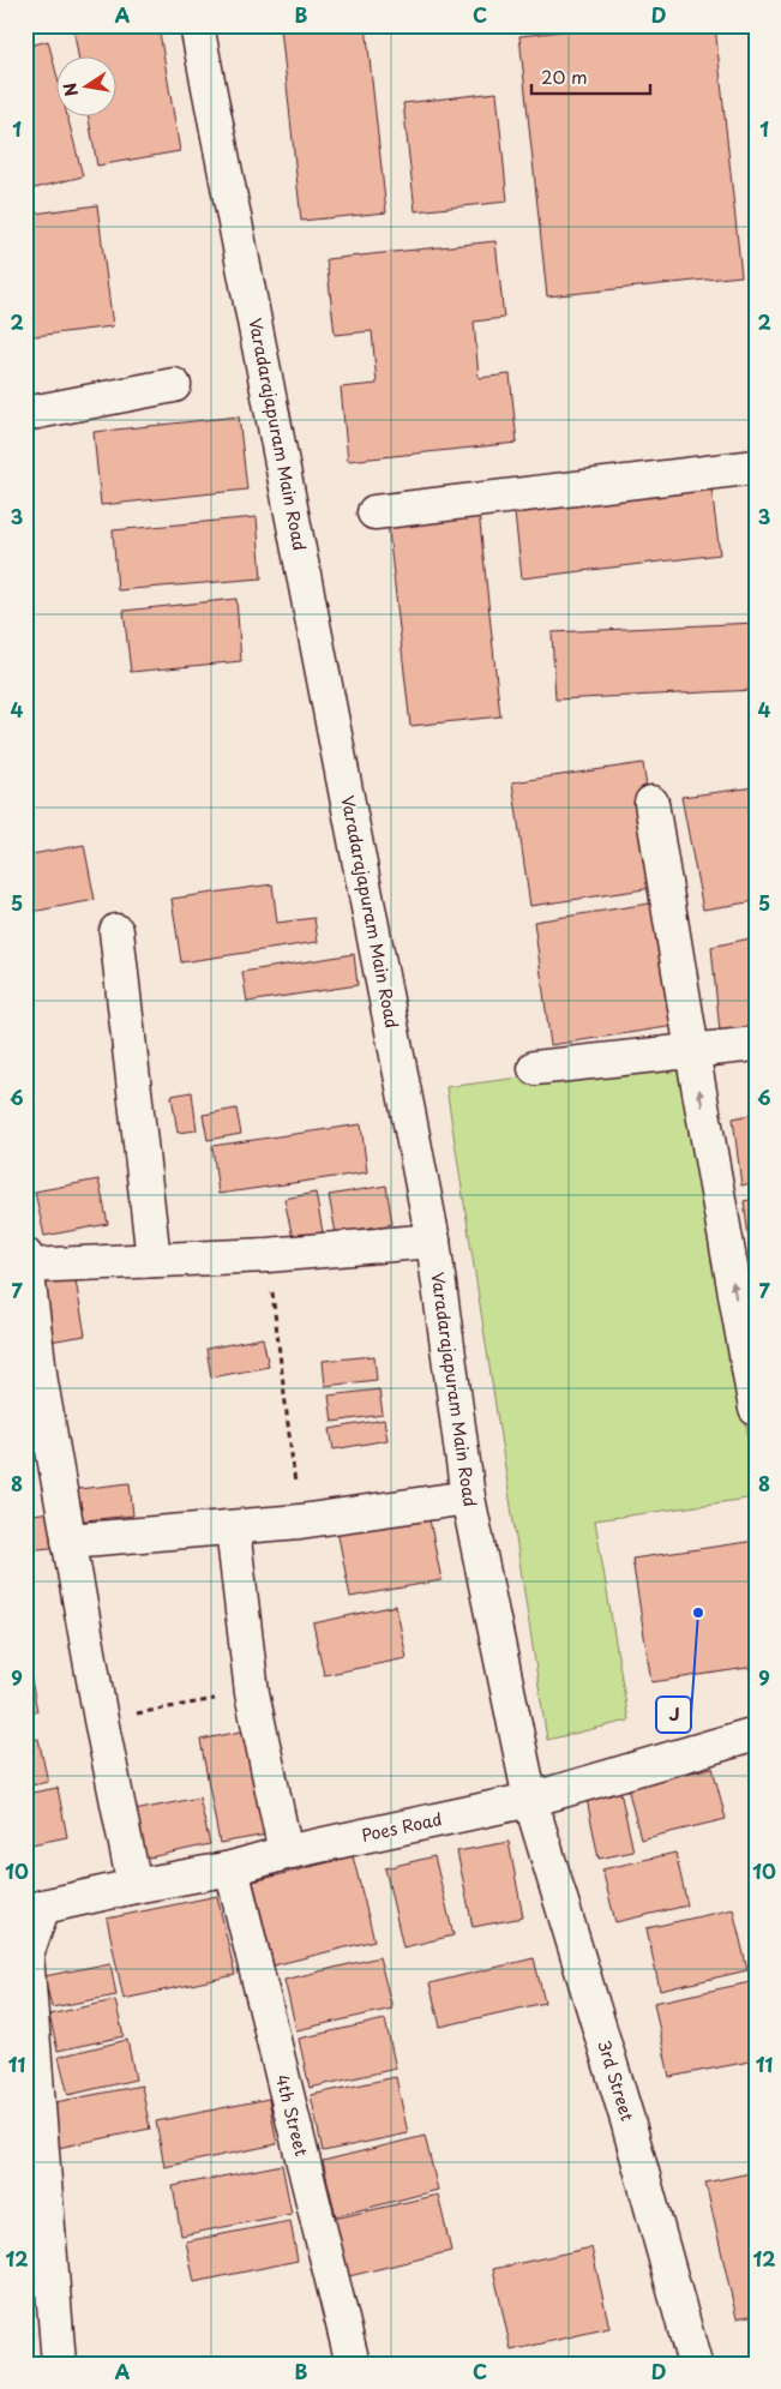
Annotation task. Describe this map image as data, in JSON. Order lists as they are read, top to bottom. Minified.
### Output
{"streets":{"street":["Varadarajapuram Main Road","Poes Road","3rd Street","4th Street"]},"crossings":[["Varadarajapuram Main Road","Poes Road"],["Varadarajapuram Main Road","3rd Street"],["Poes Road","3rd Street"],["Poes Road","4th Street"]],"places":["J"],"scale_bar":"20 m","north":"left","grid":{"columns":["A","B","C","D"],"rows":["1","2","3","4","5","6","7","8","9","10","11","12"]}}
